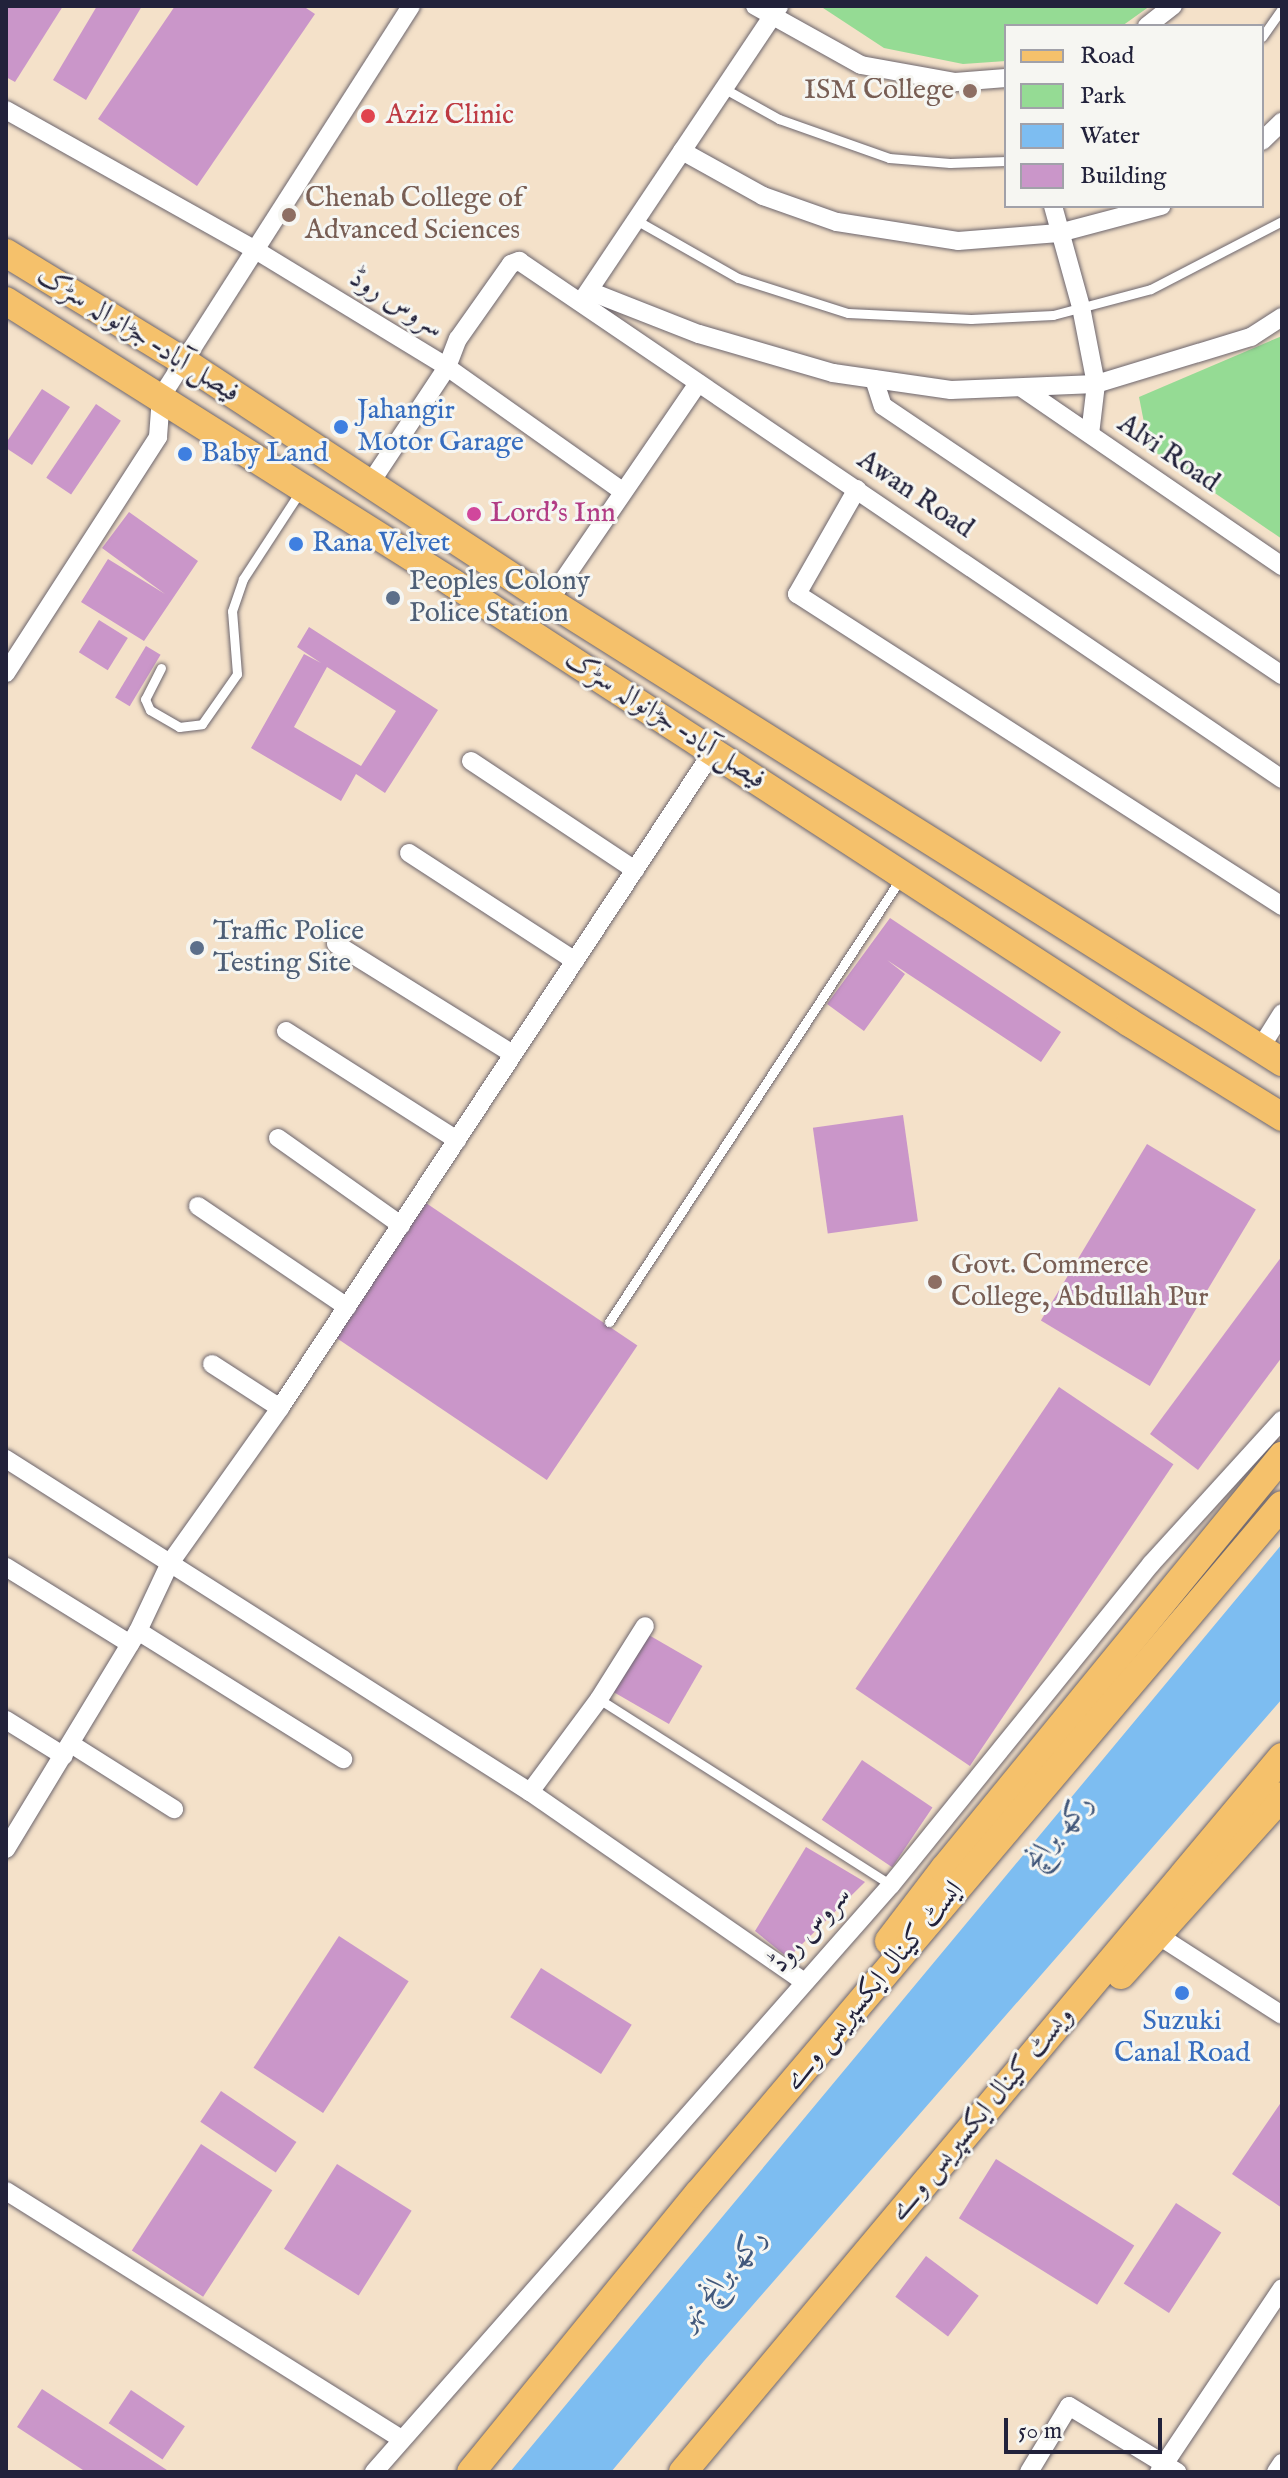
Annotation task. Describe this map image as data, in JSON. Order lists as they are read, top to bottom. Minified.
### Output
{"streets":{"main road":["فیصل آباد– جڑانوالہ سڑک","ایسٹ کینال ایکسپریس وے","ویسٹ کینال ایکسپریس وے"],"street":["سروس روڈ","Alvi Road","Awan Road"]},"crossings":[["سروس روڈ","Awan Road"]],"water":["رکھ برانچ","رکھ برانچ نہر"],"places":["ISM College","Aziz Clinic","Chenab College of Advanced Sciences","Jahangir Motor Garage","Baby Land","Lord's Inn","Rana Velvet","Peoples Colony Police Station","Traffic Police Testing Site","Govt. Commerce College, Abdullah Pur","Suzuki Canal Road"],"legend":["Road","Park","Water","Building"],"scale_bar":"50 m"}
